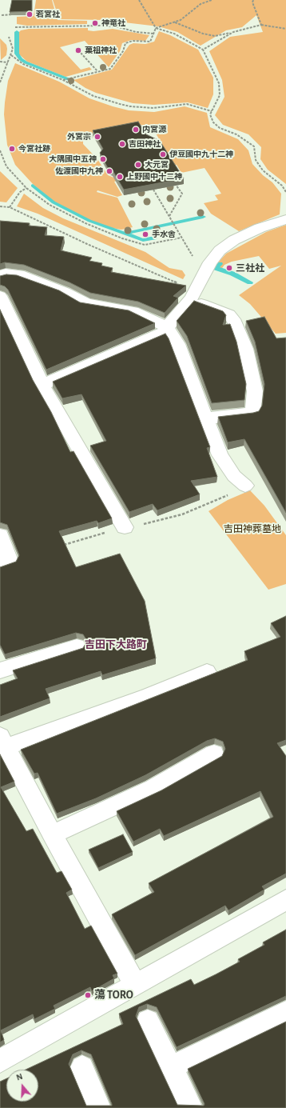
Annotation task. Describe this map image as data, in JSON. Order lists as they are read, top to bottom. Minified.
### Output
{"districts":["吉田下大路町"],"parks":["吉田神葬墓地"],"places":["若宮社","神竜社","菓祖神社","内宮源","外宮宗","吉田神社","今宮社跡","伊豆國中九十二神","大隅國中五神","大元宮","佐渡國中九神","上野國中十二神","手水舎","三社社","蕩 TORO"],"north":"top"}
